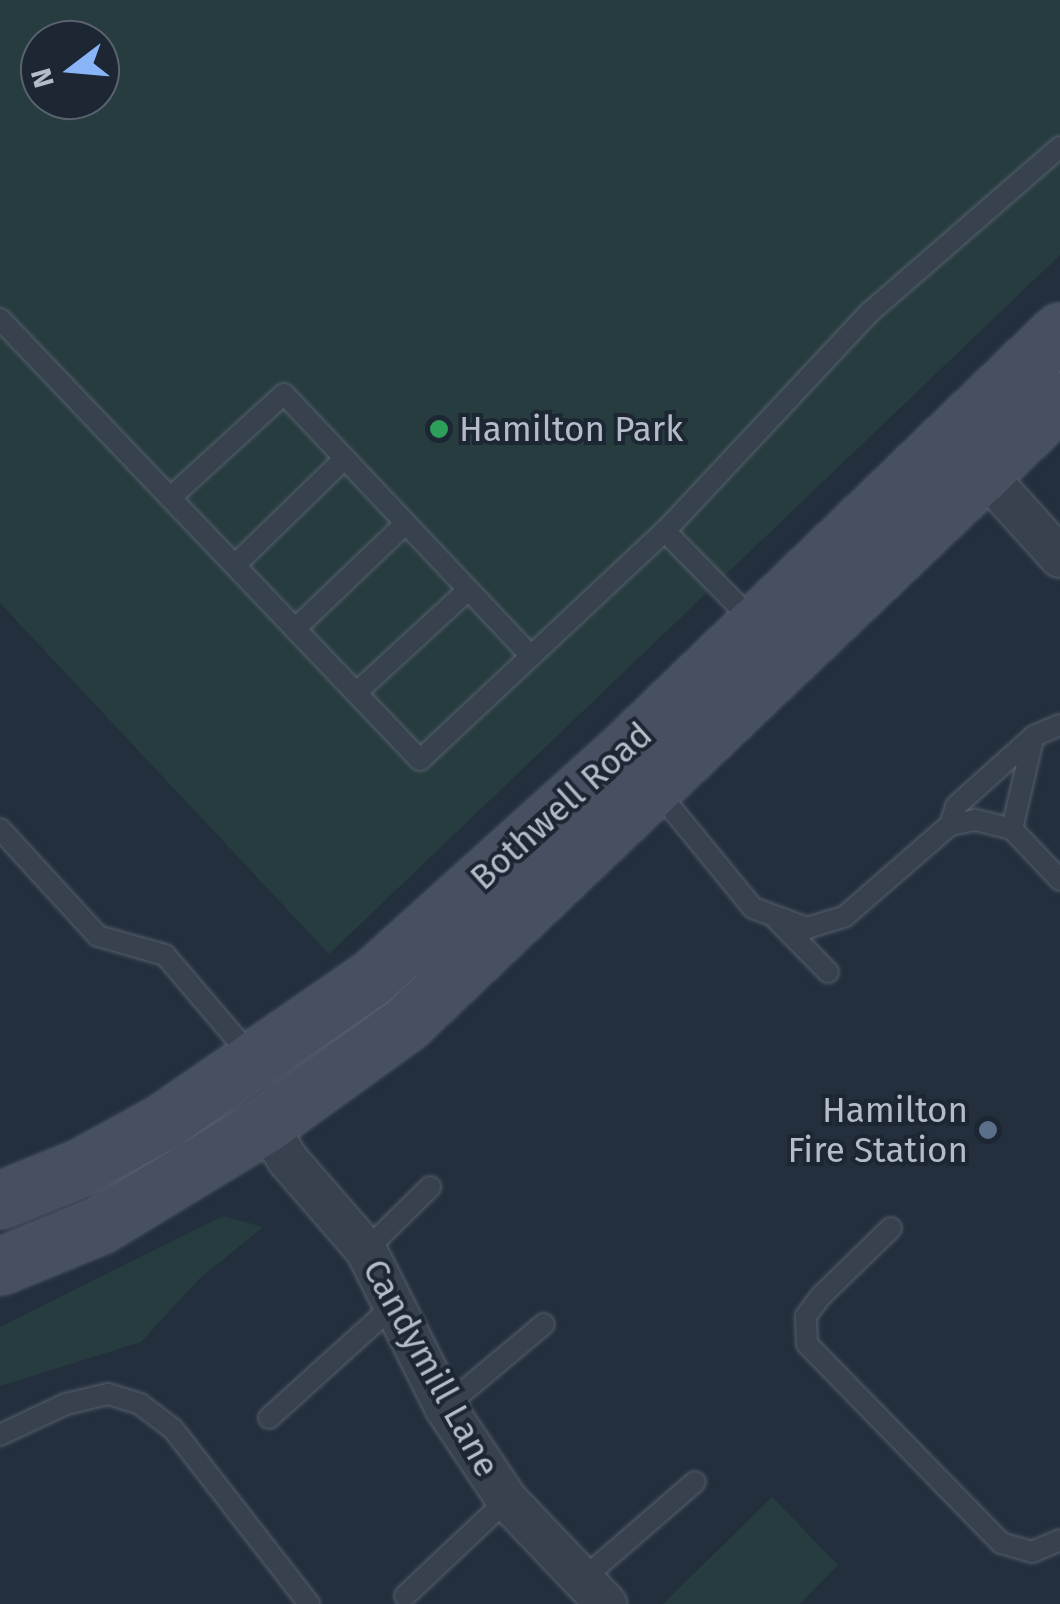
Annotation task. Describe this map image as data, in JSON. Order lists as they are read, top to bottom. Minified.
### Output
{"streets":{"main road":["Bothwell Road"],"street":["Candymill Lane"]},"crossings":[["Bothwell Road","Candymill Lane"]],"places":["Hamilton Park","Hamilton Fire Station"],"north":"left"}
